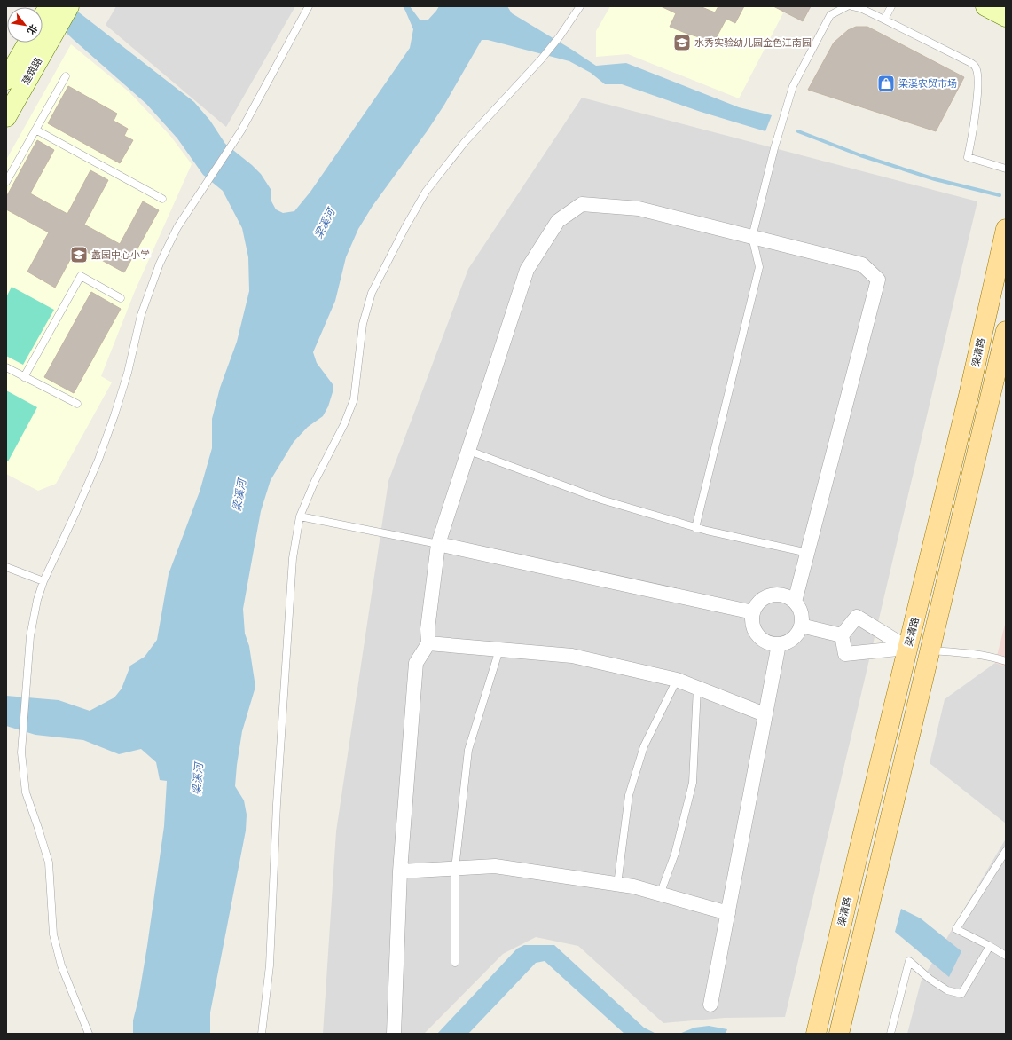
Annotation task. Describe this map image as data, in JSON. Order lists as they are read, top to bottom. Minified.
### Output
{"streets":{"main road":["建筑路","梁清路"]},"water":["梁溪河"],"places":{"school or university":["水秀实验幼儿园金色江南园","蠡园中心小学"],"shop":["梁溪农贸市场"]},"north":"bottom right"}
